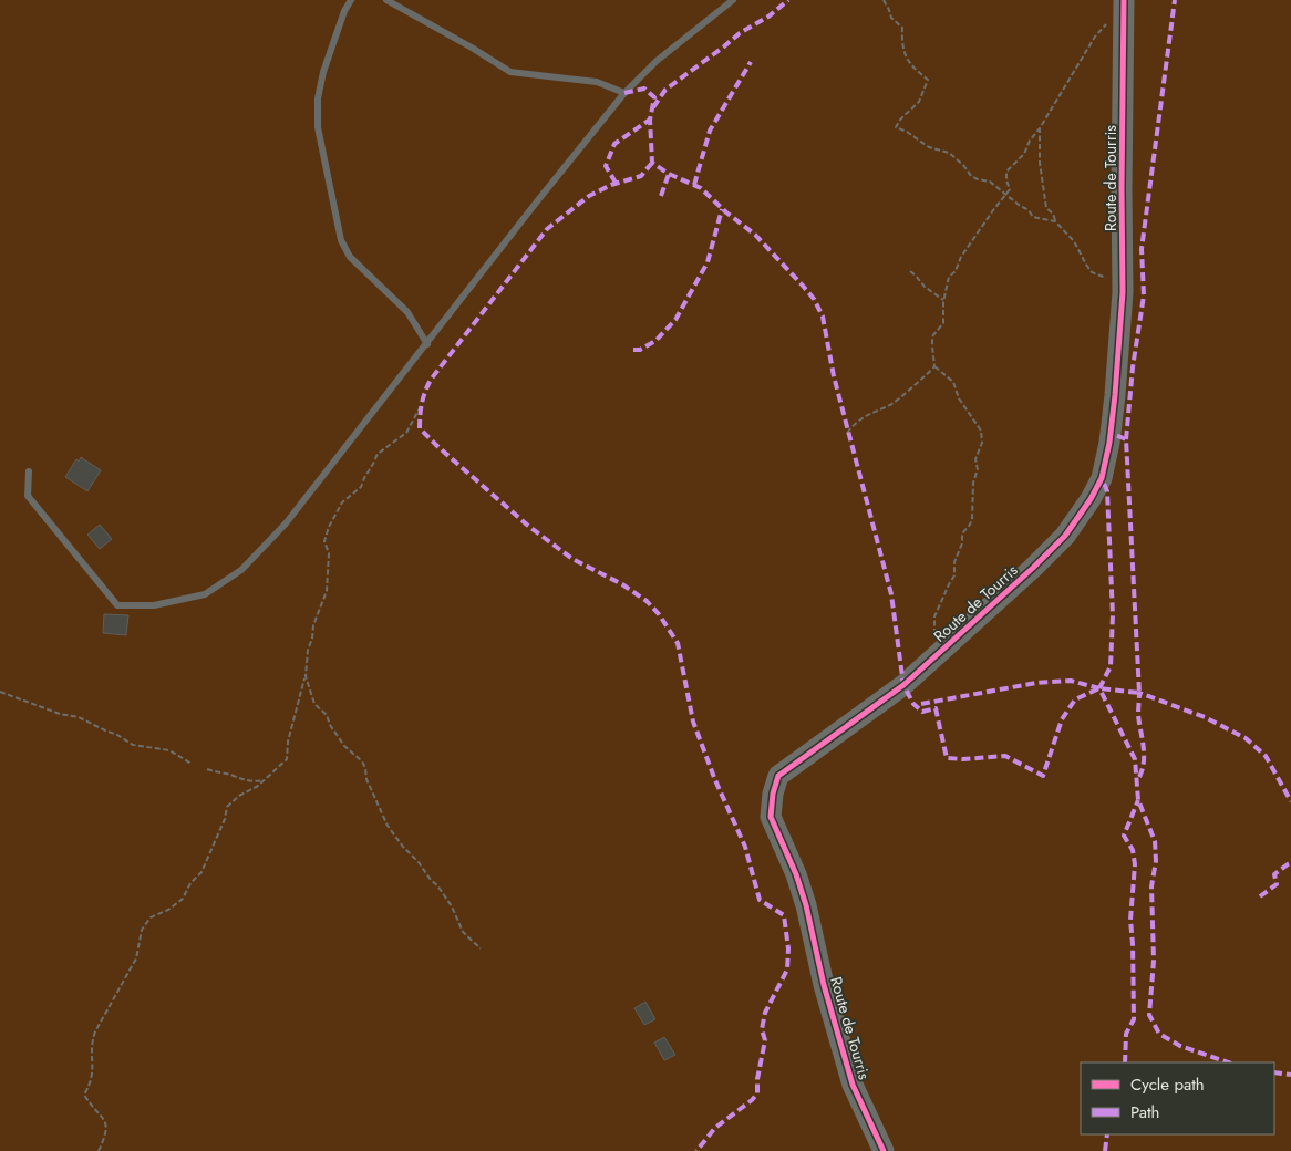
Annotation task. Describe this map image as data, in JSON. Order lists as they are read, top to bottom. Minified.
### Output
{"streets":{"street":["Route de Tourris"]},"legend":["Cycle path","Path"]}
